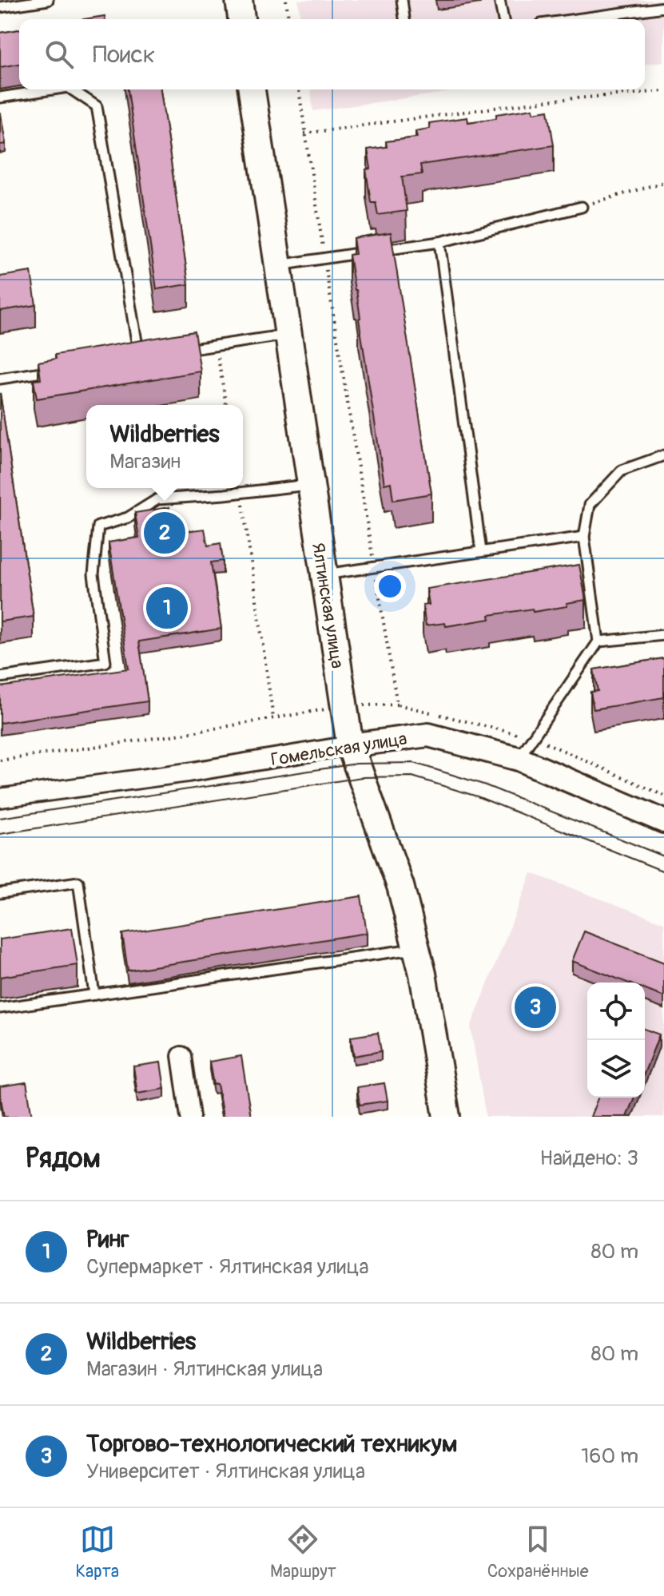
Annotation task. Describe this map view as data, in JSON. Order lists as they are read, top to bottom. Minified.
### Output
{"streets":{"main road":["Ялтинская улица"],"street":["Гомельская улица"]},"crossings":[["Ялтинская улица","Гомельская улица"]],"page":{"search":"Поиск","popup":["Wildberries","Магазин"],"pins":["2","1","3"],"heading":["Рядом","Найдено: 3"],"list":[{"mark":"1","name":"Ринг","note":"Супермаркет · Ялтинская улица","value":"80 m"},{"mark":"2","name":"Wildberries","note":"Магазин · Ялтинская улица","value":"80 m"},{"mark":"3","name":"Торгово-технологический техникум","note":"Университет · Ялтинская улица","value":"160 m"}],"nav":["Карта","Маршрут","Сохранённые"]}}
